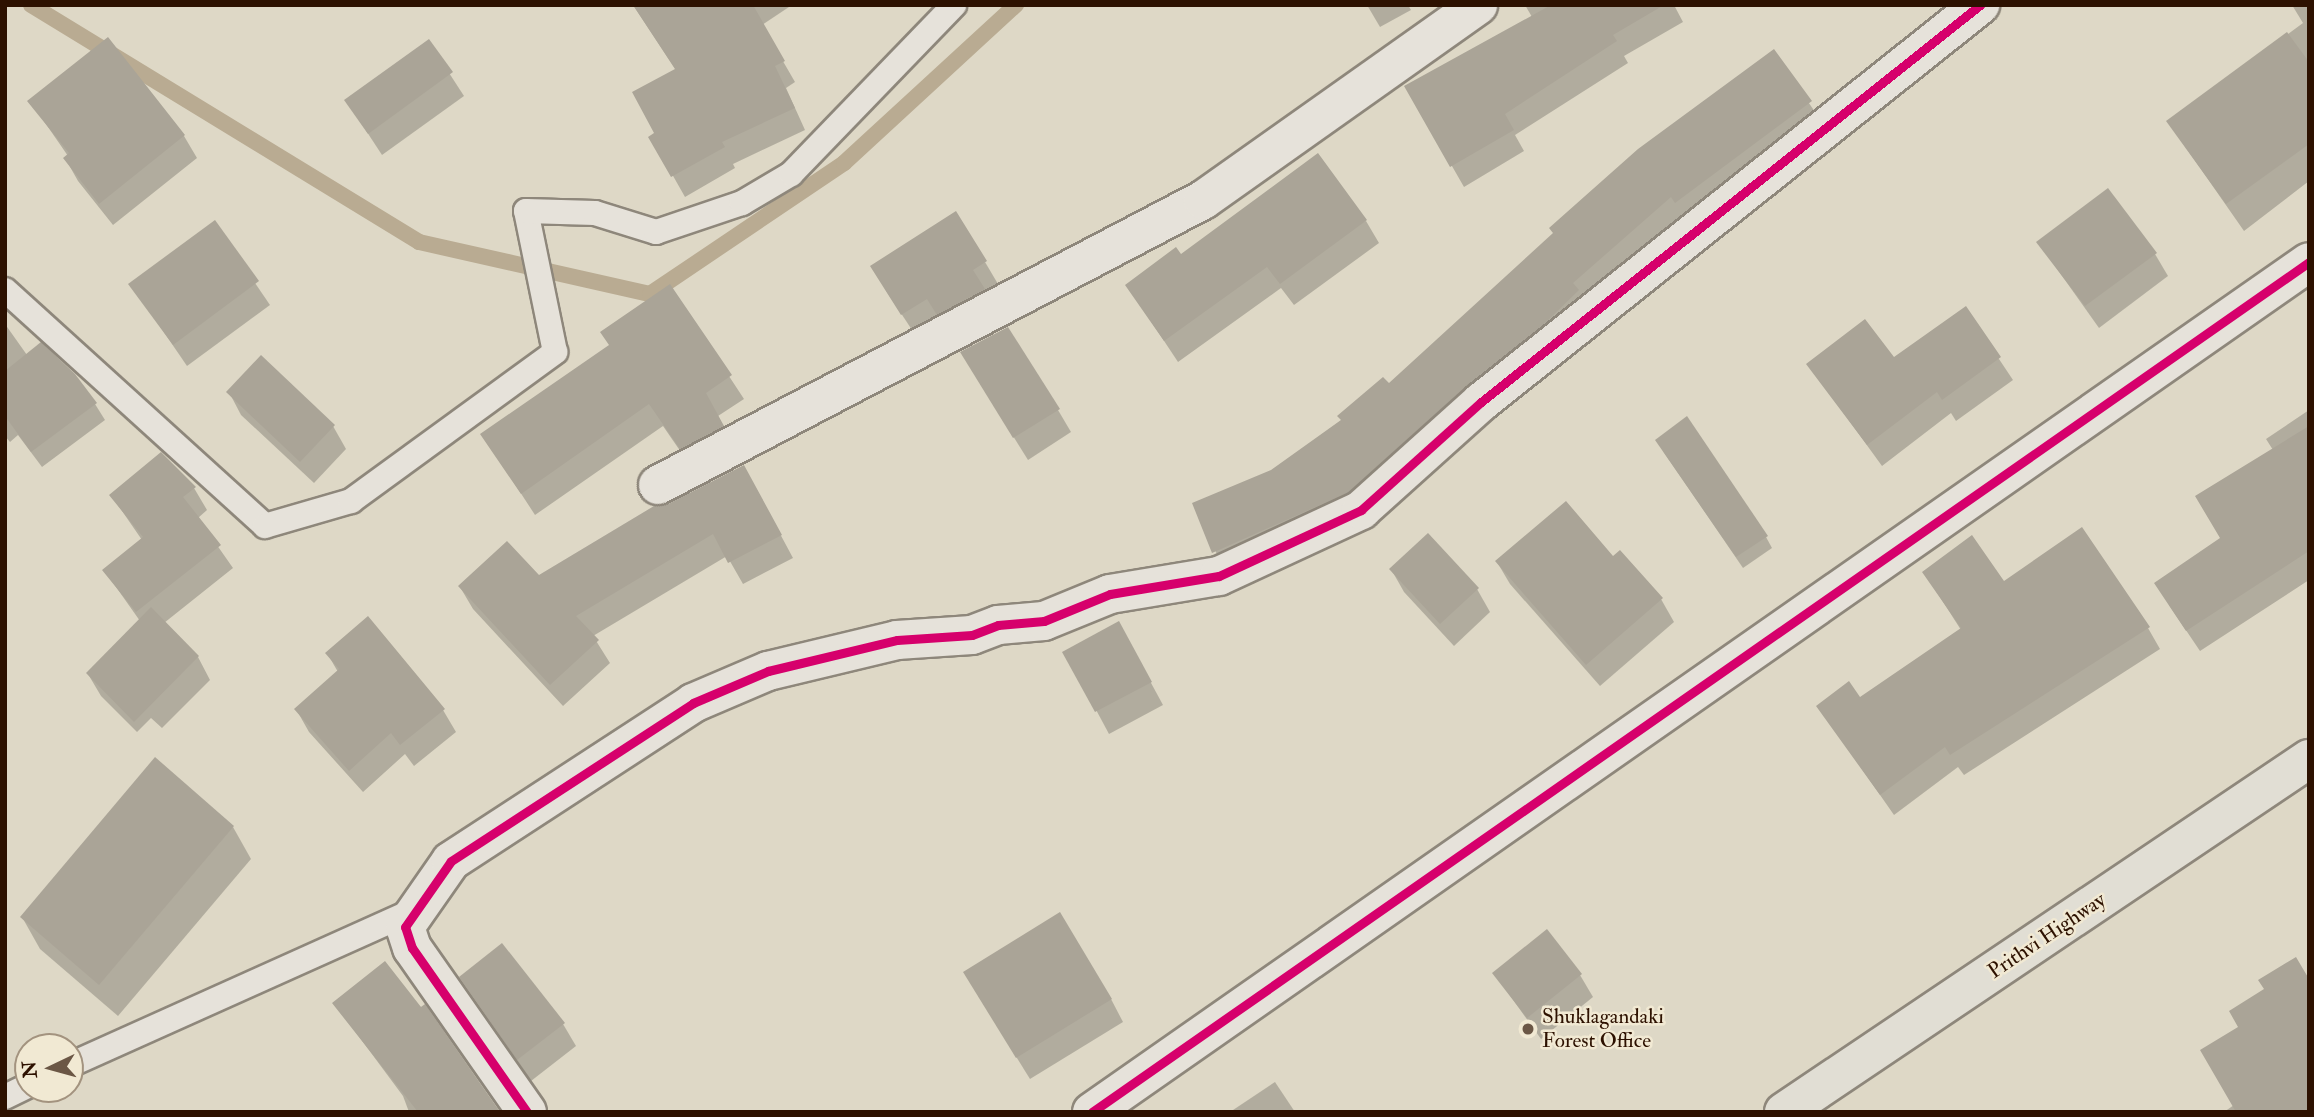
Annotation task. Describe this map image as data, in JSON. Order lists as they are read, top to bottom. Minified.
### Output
{"streets":{"highway":["Prithvi Highway"]},"places":["Shuklagandaki Forest Office"],"north":"left"}
